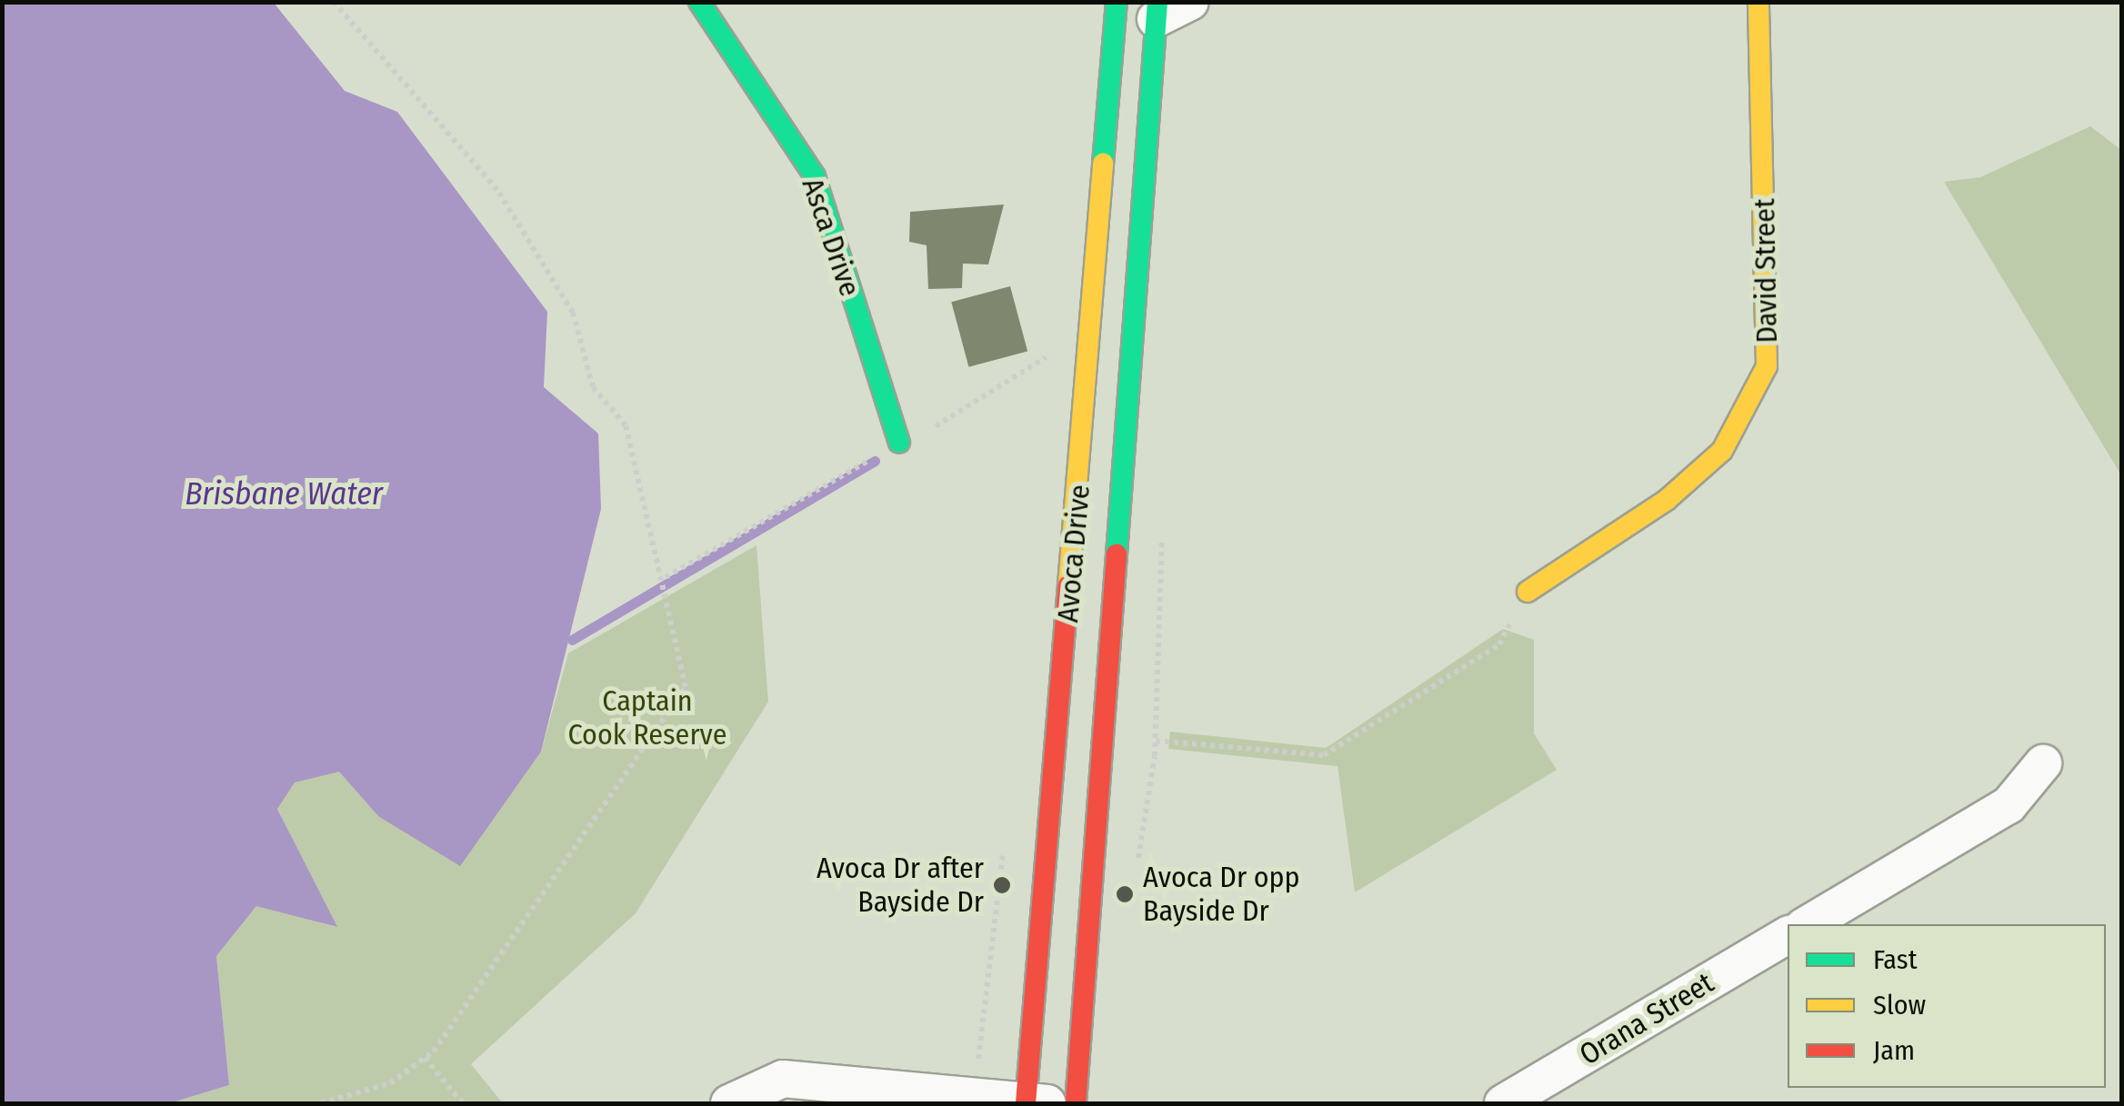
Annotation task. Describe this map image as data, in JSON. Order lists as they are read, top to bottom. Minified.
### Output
{"streets":{"main road":["Asca Drive","David Street","Avoca Drive"],"street":["Orana Street"]},"water":["Brisbane Water"],"parks":["Captain Cook Reserve"],"places":["Avoca Dr after Bayside Dr","Avoca Dr opp Bayside Dr"],"legend":["Fast","Slow","Jam"]}
